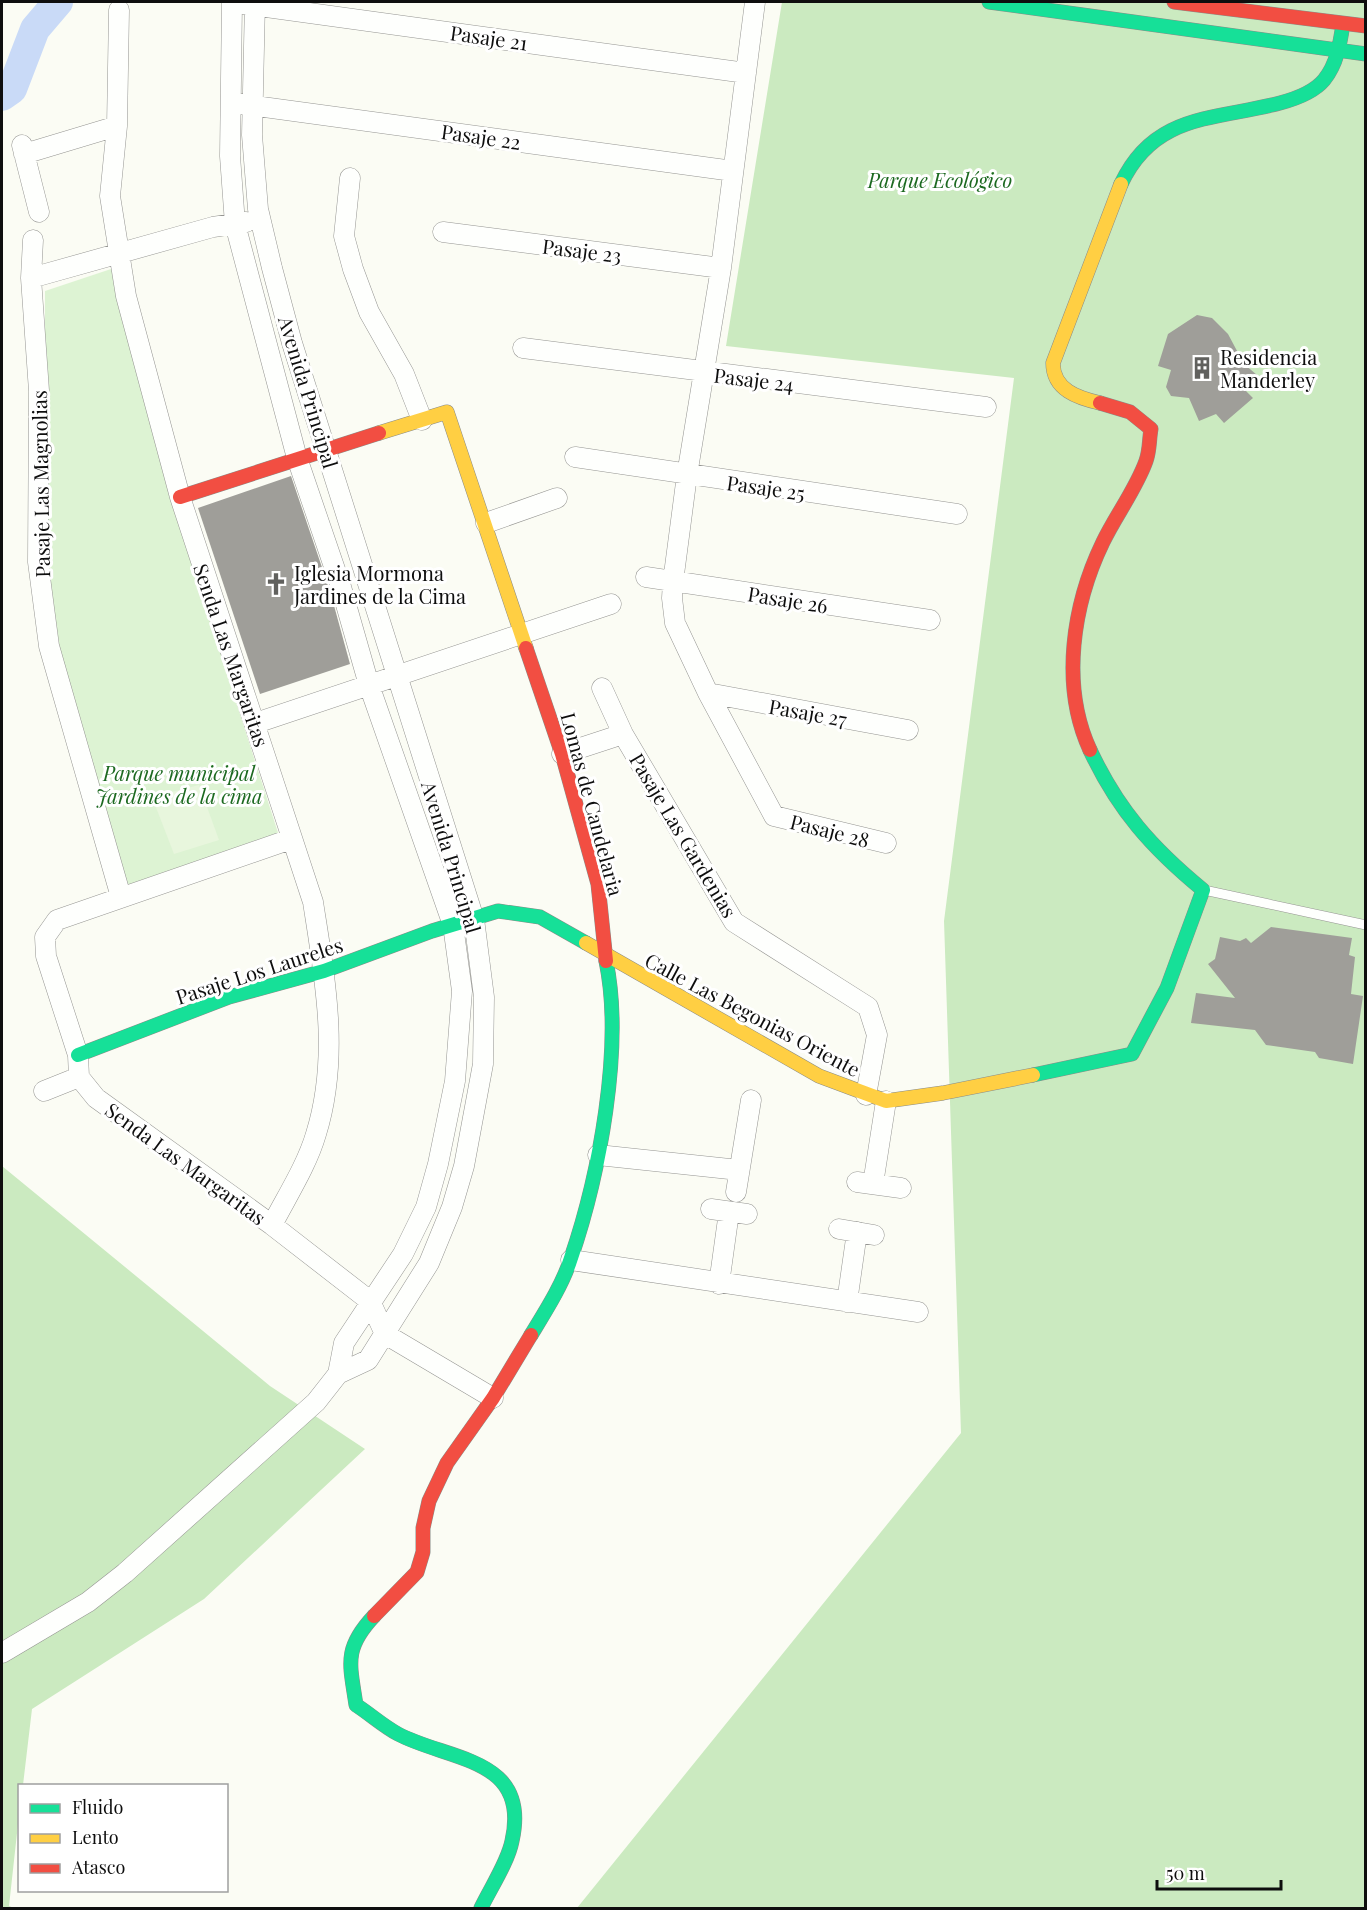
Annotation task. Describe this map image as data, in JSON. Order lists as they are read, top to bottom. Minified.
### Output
{"streets":{"street":["Pasaje 21","Pasaje 22","Pasaje 23","Pasaje 24","Avenida Principal","Pasaje Las Magnolias","Pasaje 25","Pasaje 26","Senda Las Margaritas","Pasaje 27","Lomas de Candelaria","Pasaje 28","Pasaje Las Gardenias","Pasaje Los Laureles","Calle Las Begonias Oriente"]},"crossings":[["Pasaje 21","Avenida Principal"],["Pasaje 22","Avenida Principal"],["Avenida Principal","Lomas de Candelaria"],["Avenida Principal","Pasaje Los Laureles"],["Avenida Principal","Calle Las Begonias Oriente"],["Senda Las Margaritas","Lomas de Candelaria"],["Senda Las Margaritas","Pasaje Los Laureles"],["Pasaje 27","Pasaje 28"],["Lomas de Candelaria","Calle Las Begonias Oriente"],["Pasaje Las Gardenias","Calle Las Begonias Oriente"],["Pasaje Los Laureles","Calle Las Begonias Oriente"]],"parks":["Parque Ecológico","Parque municipal Jardines de la cima"],"places":{"building":["Residencia Manderley"],"church":["Iglesia Mormona Jardines de la Cima"]},"legend":["Fluido","Lento","Atasco"],"scale_bar":"50 m"}
